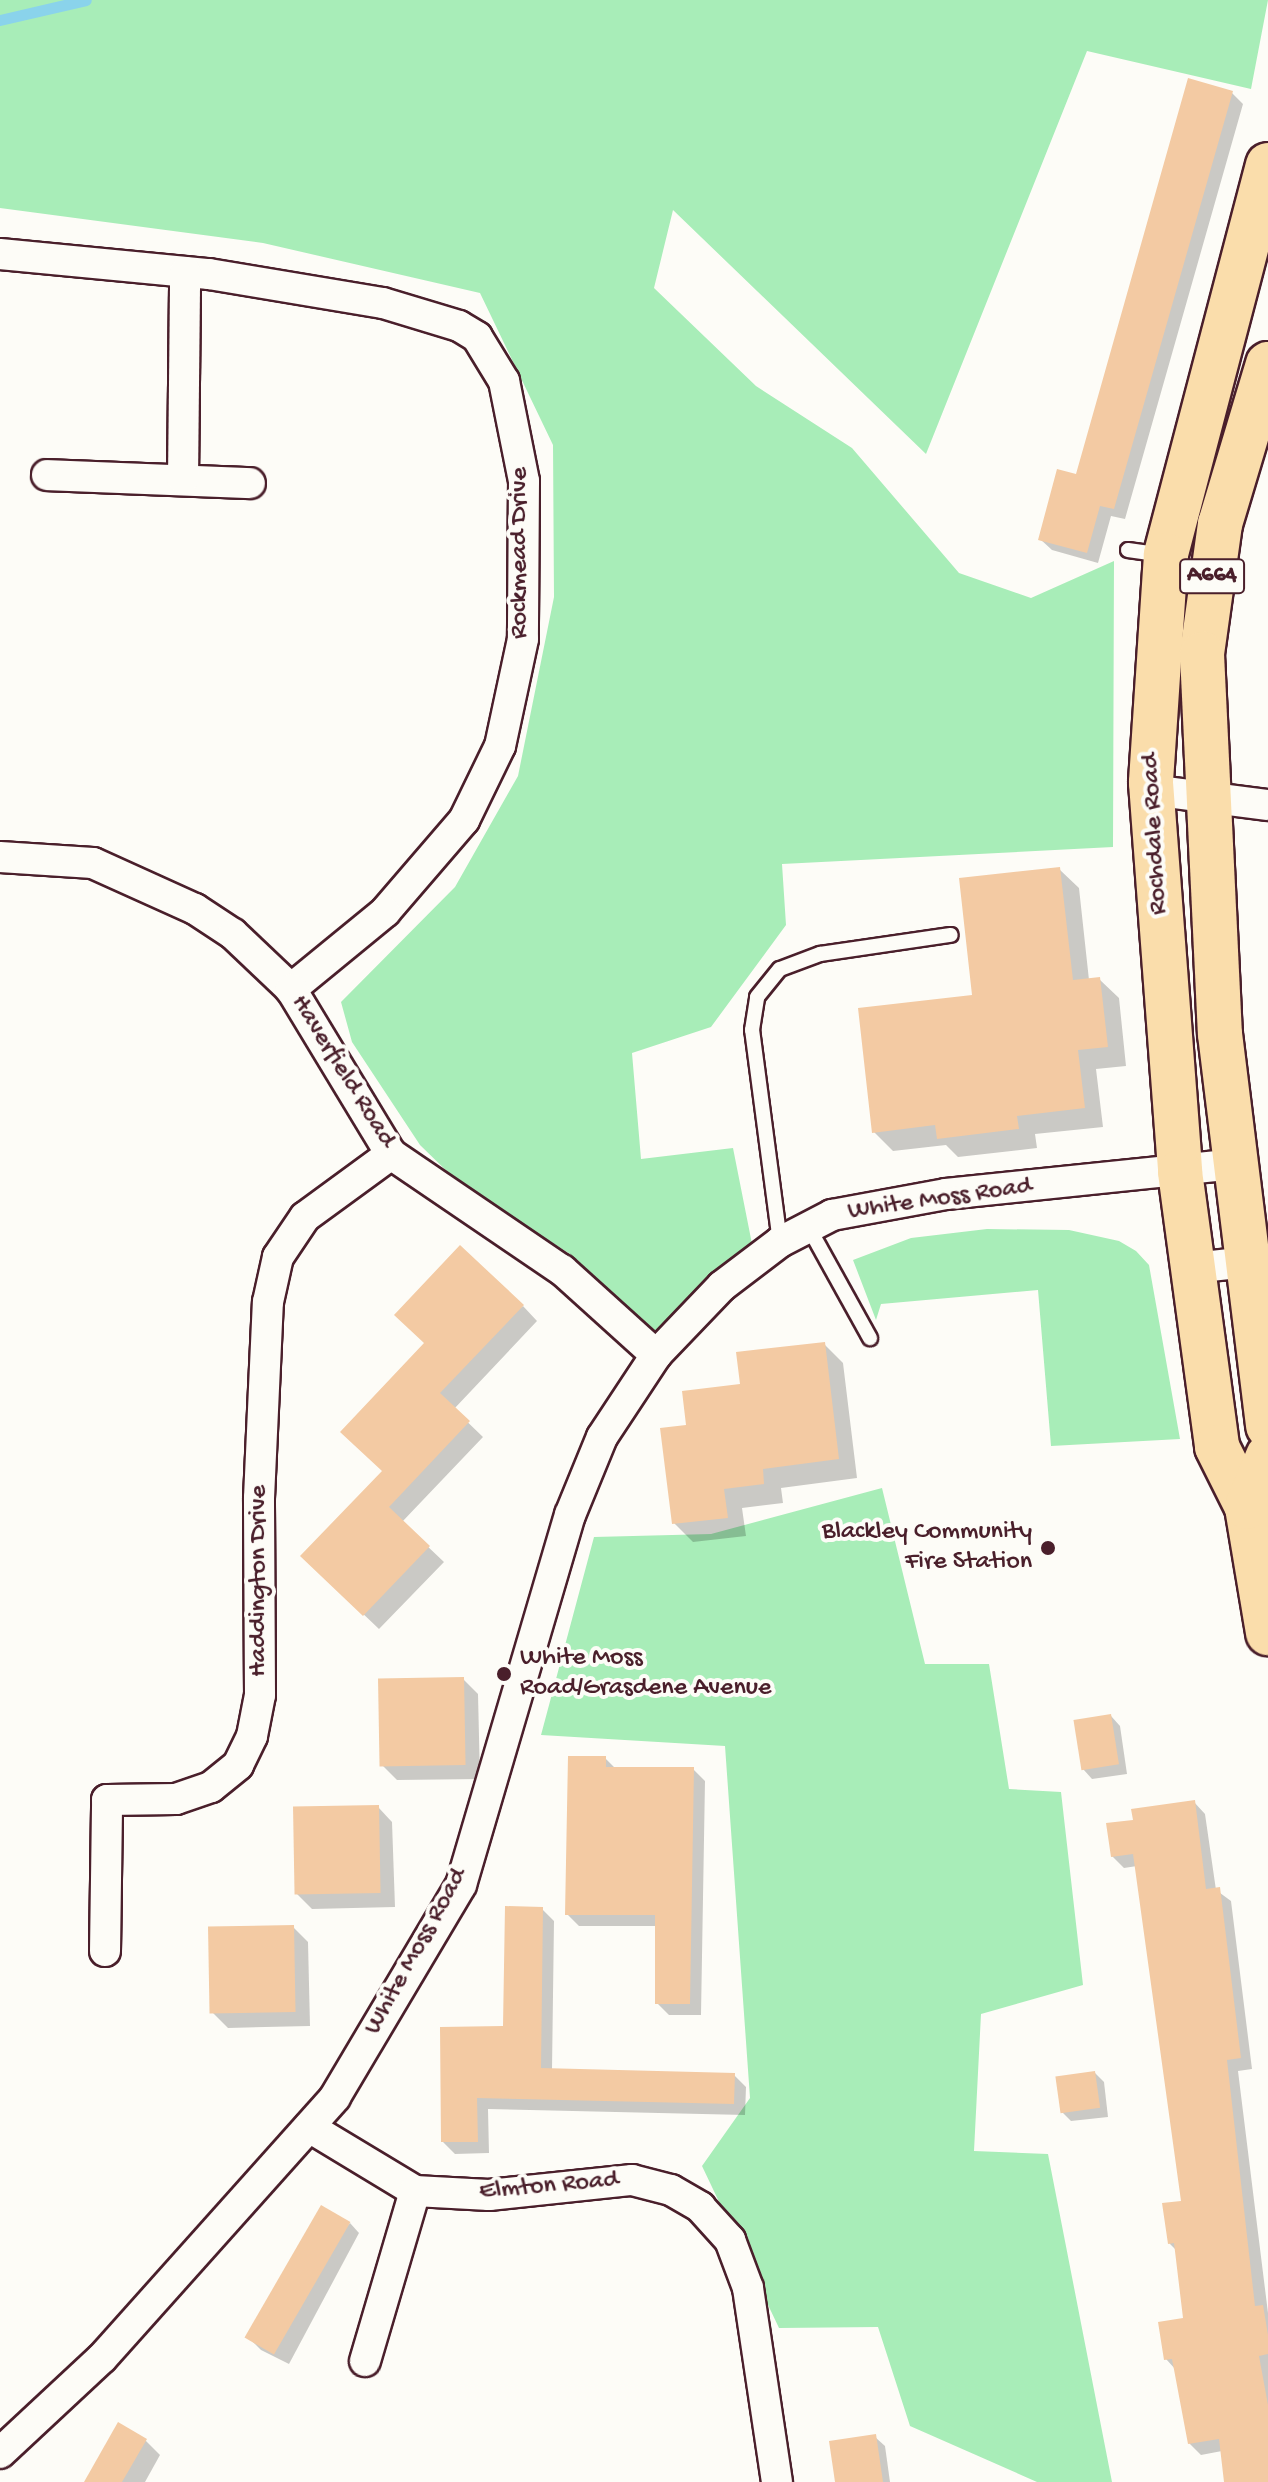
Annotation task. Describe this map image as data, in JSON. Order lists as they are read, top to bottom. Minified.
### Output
{"streets":{"main road":["A664","Rochdale Road"],"street":["Rockmead Drive","Haverfield Road","White Moss Road","Haddington Drive","Elmton Road"]},"crossings":[["Rockmead Drive","Haverfield Road"],["A664","White Moss Road"],["Rochdale Road","White Moss Road"],["Haverfield Road","White Moss Road"],["Haverfield Road","Haddington Drive"],["White Moss Road","Elmton Road"]],"places":["Blackley Community Fire Station","White Moss Road/Grasdene Avenue"]}
